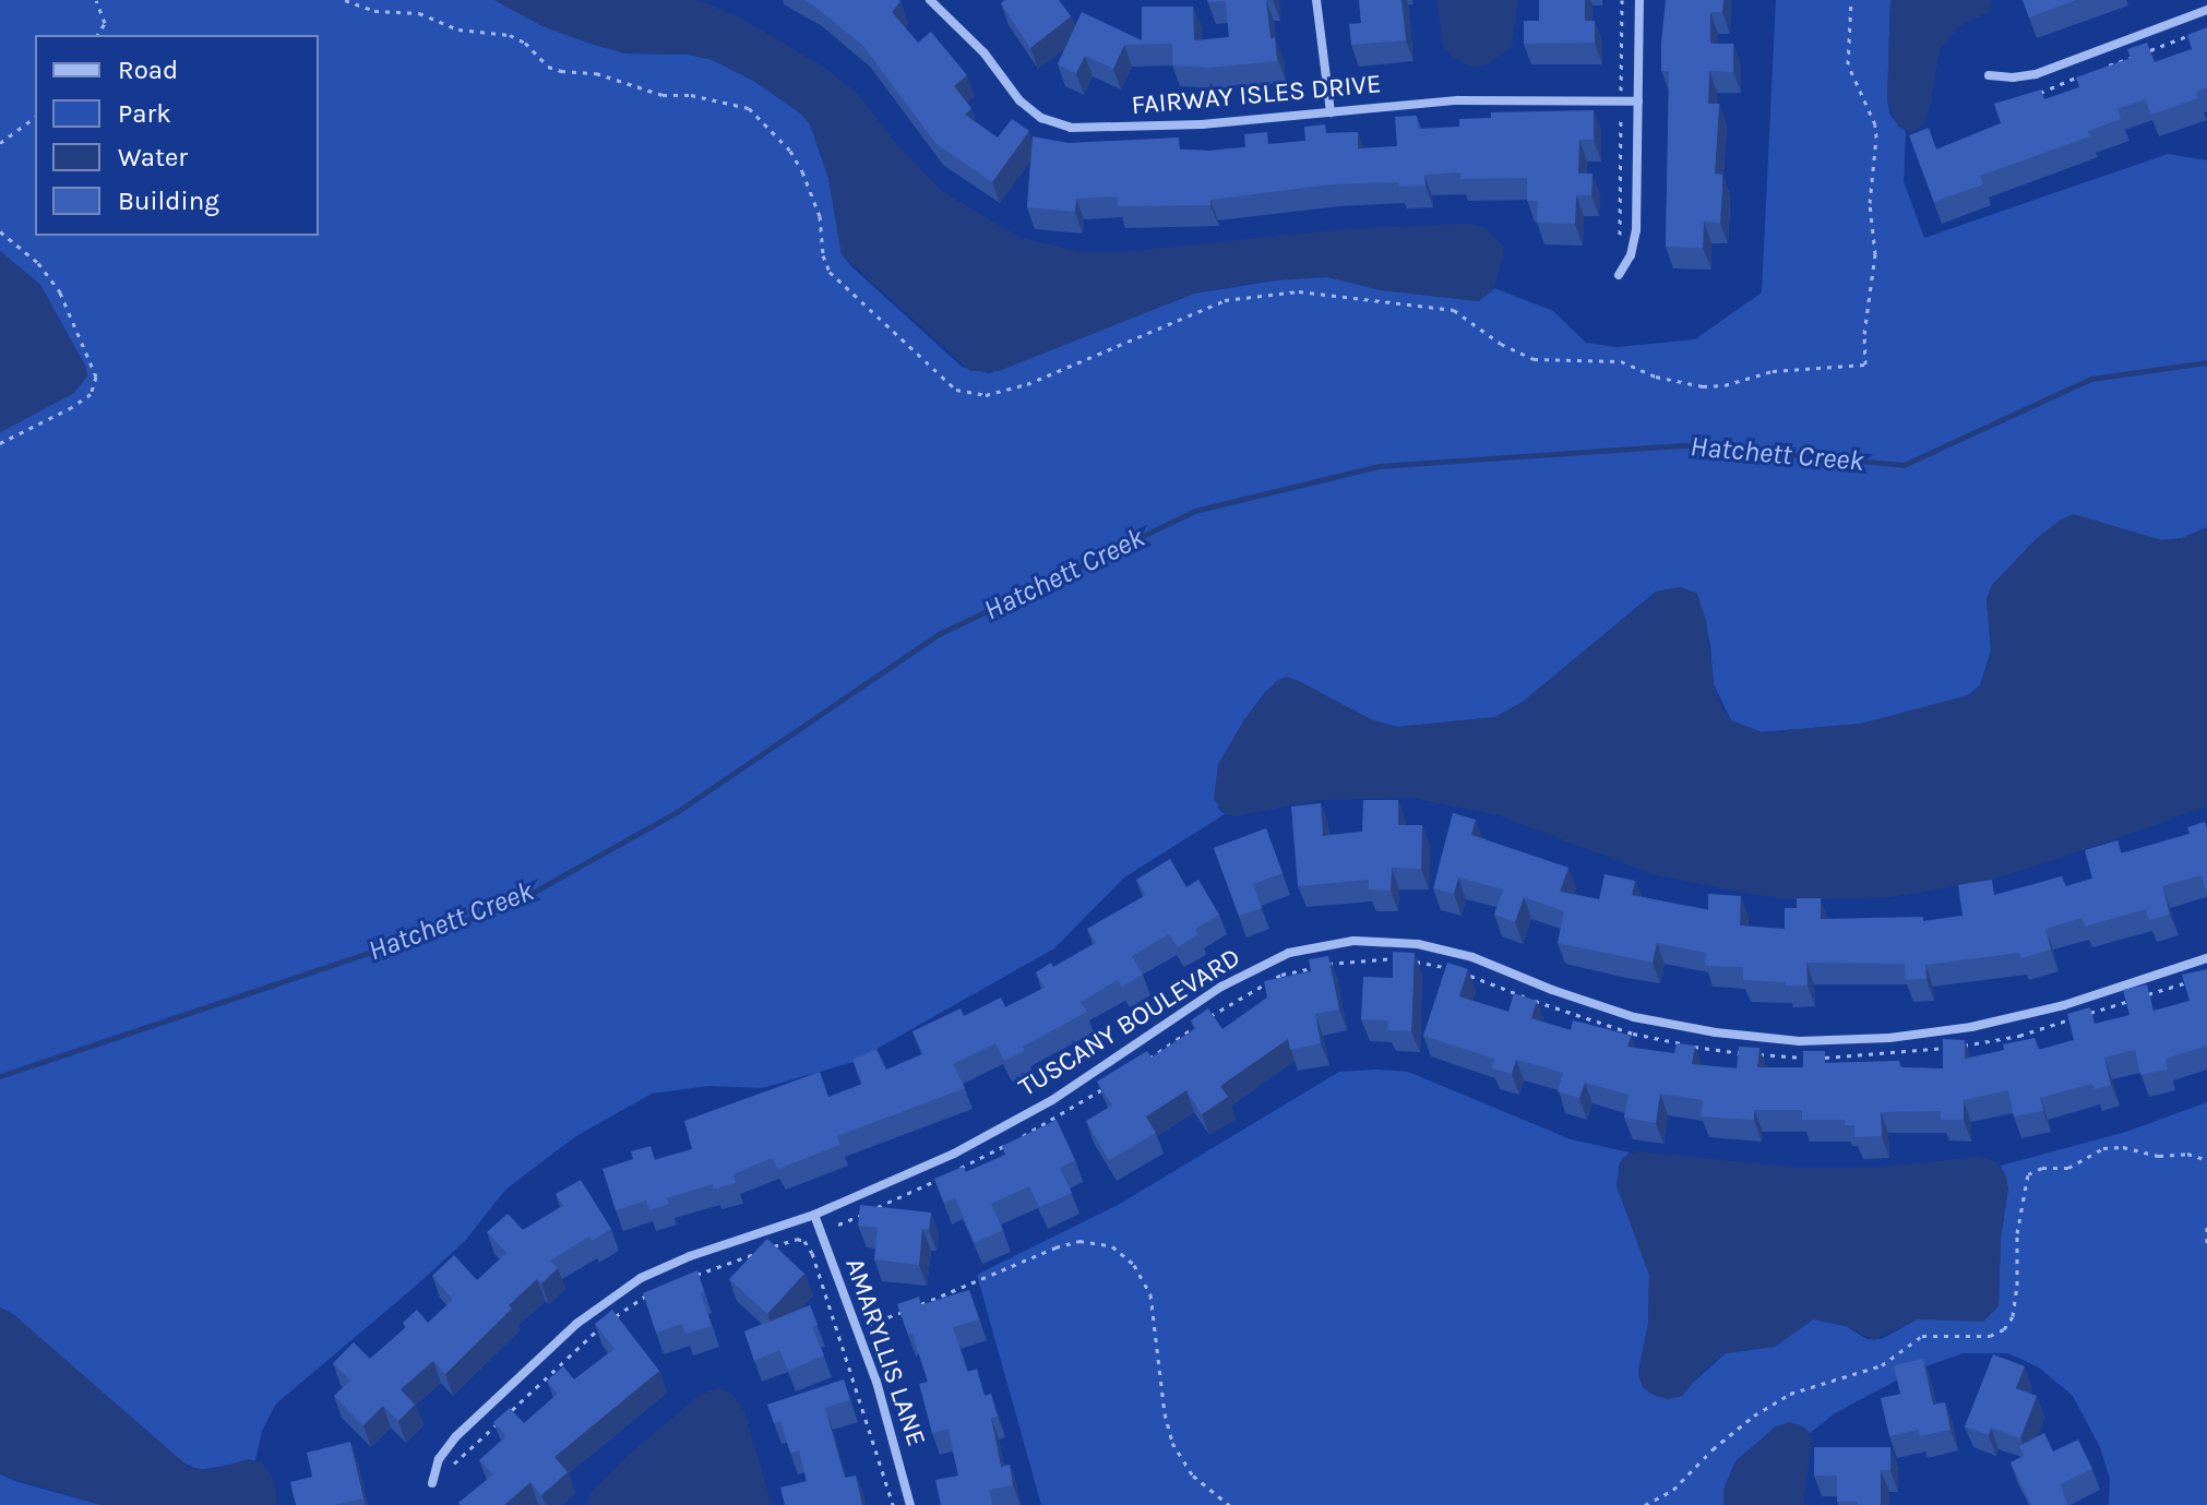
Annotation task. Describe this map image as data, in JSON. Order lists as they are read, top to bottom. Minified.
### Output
{"streets":{"street":["FAIRWAY ISLES DRIVE","TUSCANY BOULEVARD","AMARYLLIS LANE"]},"crossings":[["TUSCANY BOULEVARD","AMARYLLIS LANE"]],"water":["Hatchett Creek"],"legend":["Road","Park","Water","Building"]}
